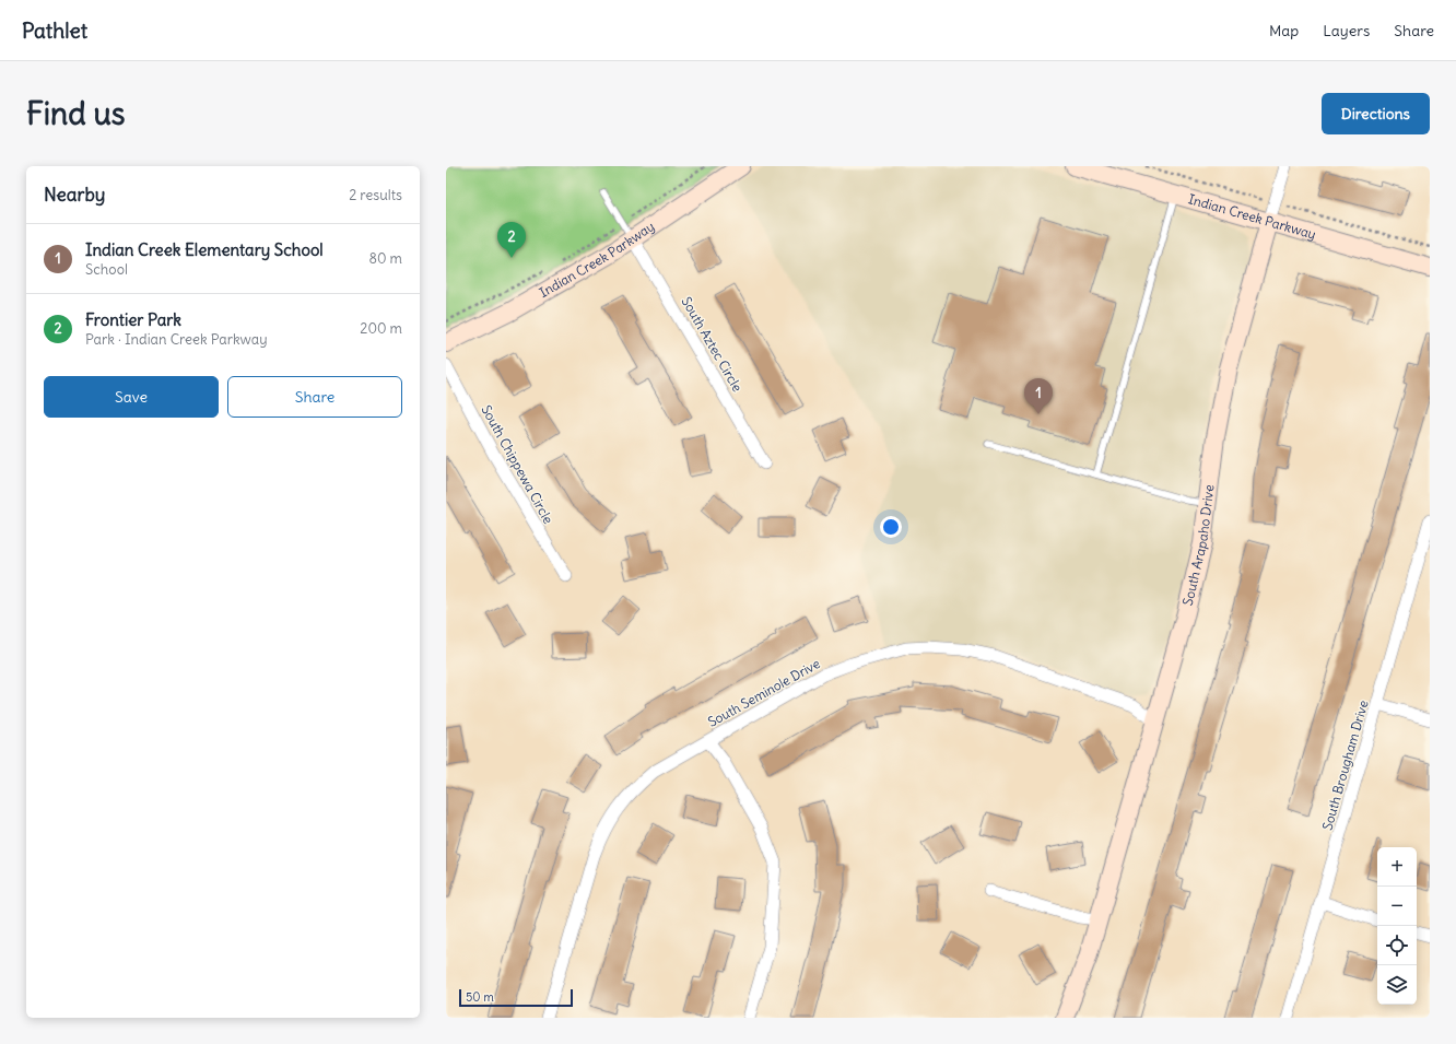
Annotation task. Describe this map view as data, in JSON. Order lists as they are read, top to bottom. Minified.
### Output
{"streets":{"street":["Indian Creek Parkway","South Aztec Circle","South Chippewa Circle","South Arapaho Drive","South Seminole Drive","South Brougham Drive"]},"crossings":[["Indian Creek Parkway","South Aztec Circle"],["Indian Creek Parkway","South Arapaho Drive"],["South Arapaho Drive","South Seminole Drive"]],"scale_bar":"50 m","page":{"header":"Pathlet","nav":["Map","Layers","Share"],"buttons":["Directions",["Save","Share"]],"title":"Find us","heading":["Nearby","2 results"],"pins":["2","1"],"list":[{"mark":"1","name":"Indian Creek Elementary School","note":"School","value":"80 m"},{"mark":"2","name":"Frontier Park","note":"Park · Indian Creek Parkway","value":"200 m"}],"map_buttons":["+","−"],"scale":"50 m"}}
